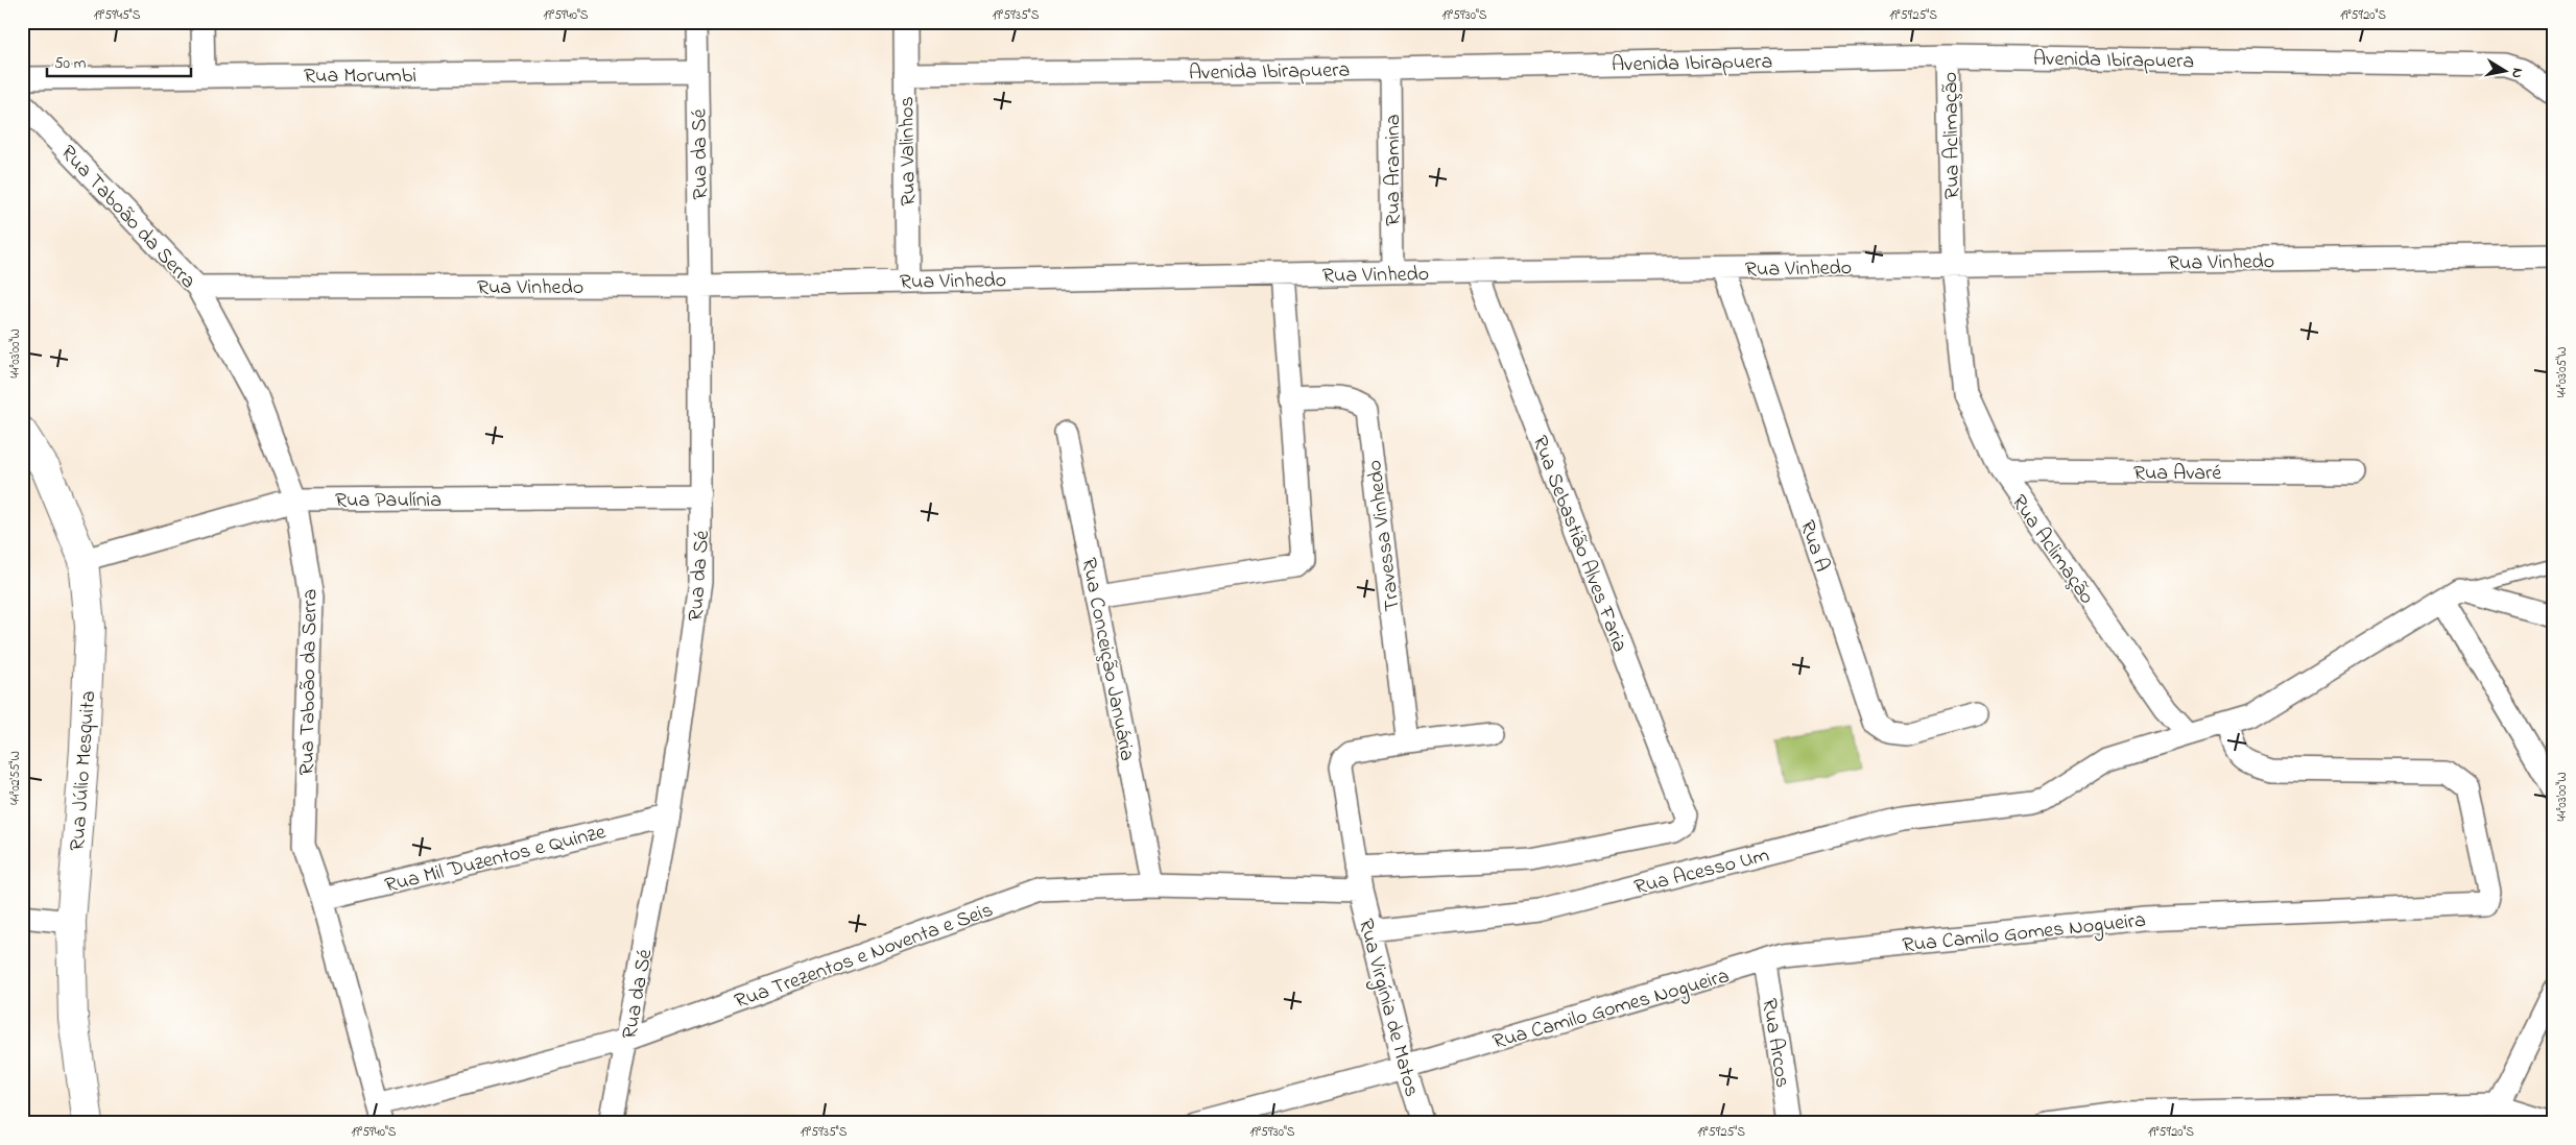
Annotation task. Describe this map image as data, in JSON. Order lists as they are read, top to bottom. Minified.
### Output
{"streets":{"main road":["Rua Júlio Mesquita"],"street":["Avenida Ibirapuera","Rua Morumbi","Rua Aclimação","Rua Valinhos","Rua da Sé","Rua Aramina","Rua Taboão da Serra","Rua Vinhedo","Rua Avaré","Rua Paulínia","Travessa Vinhedo","Rua Sebastião Alves Faria","Rua A","Rua Conceição Januária","Rua Mil Duzentos e Quinze","Rua Acesso Um","Rua Camilo Gomes Nogueira","Rua Trezentos e Noventa e Seis","Rua Virgínia de Matos","Rua Arcos"]},"crossings":[["Avenida Ibirapuera","Rua Aclimação"],["Avenida Ibirapuera","Rua Valinhos"],["Avenida Ibirapuera","Rua Aramina"],["Rua Morumbi","Rua da Sé"],["Rua Aclimação","Rua Vinhedo"],["Rua Aclimação","Rua Avaré"],["Rua Aclimação","Rua Acesso Um"],["Rua Valinhos","Rua Vinhedo"],["Rua da Sé","Rua Vinhedo"],["Rua da Sé","Rua Paulínia"],["Rua da Sé","Rua Mil Duzentos e Quinze"],["Rua da Sé","Rua Trezentos e Noventa e Seis"],["Rua Aramina","Rua Vinhedo"],["Rua Taboão da Serra","Rua Vinhedo"],["Rua Taboão da Serra","Rua Paulínia"],["Rua Taboão da Serra","Rua Mil Duzentos e Quinze"],["Rua Taboão da Serra","Rua Trezentos e Noventa e Seis"],["Rua Vinhedo","Rua Sebastião Alves Faria"],["Rua Vinhedo","Rua A"],["Rua Paulínia","Rua Júlio Mesquita"],["Rua Conceição Januária","Rua Trezentos e Noventa e Seis"],["Rua Acesso Um","Rua Virgínia de Matos"],["Rua Camilo Gomes Nogueira","Rua Virgínia de Matos"],["Rua Camilo Gomes Nogueira","Rua Arcos"],["Rua Trezentos e Noventa e Seis","Rua Virgínia de Matos"]],"scale_bar":"50 m","north":"right","coordinates":["19°59'45\"S","19°59'40\"S","19°59'35\"S","19°59'30\"S","19°59'25\"S","19°59'20\"S","44°03'00\"W","44°03'05\"W","44°02'55\"W"]}
